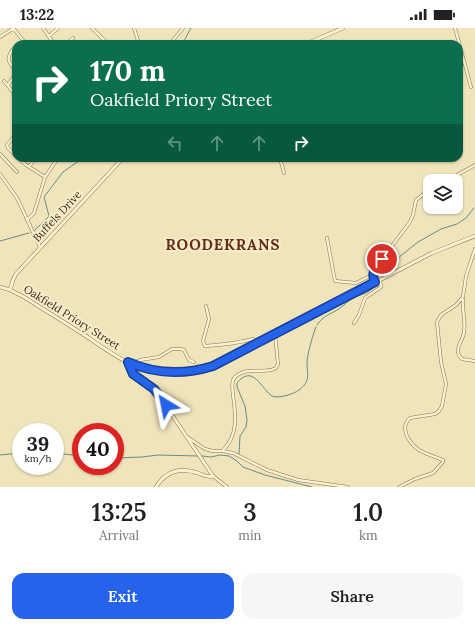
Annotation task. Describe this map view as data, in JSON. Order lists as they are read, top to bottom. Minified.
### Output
{"streets":{"street":["Buffels Drive","Oakfield Priory Street"]},"crossings":[["Buffels Drive","Oakfield Priory Street"]],"districts":["ROODEKRANS"],"page":{"status":"13:22","turn":["170 m","Oakfield Priory Street"],"speed":"39 km/h","limit":"40","eta":["13:25","Arrival","3","min","1.0","km"],"buttons":["Exit","Share"]}}
